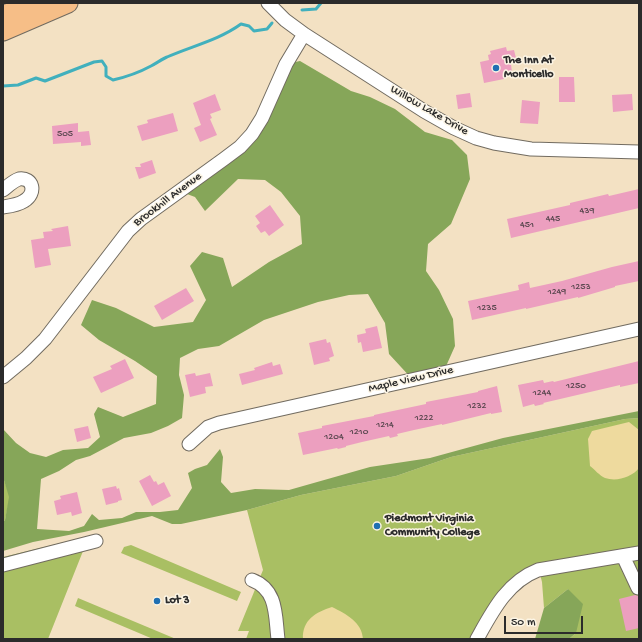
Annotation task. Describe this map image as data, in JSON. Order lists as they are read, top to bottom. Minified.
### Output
{"streets":{"street":["Willow Lake Drive","Brookhill Avenue","Maple View Drive"]},"crossings":[["Willow Lake Drive","Brookhill Avenue"]],"places":["The Inn At Monticello","Piedmont Virginia Community College","Lot 3"],"house_numbers":["505","439","445","451","1253","1249","1235","1250","1244","1232","1222","1214","1210","1204"],"scale_bar":"50 m"}
